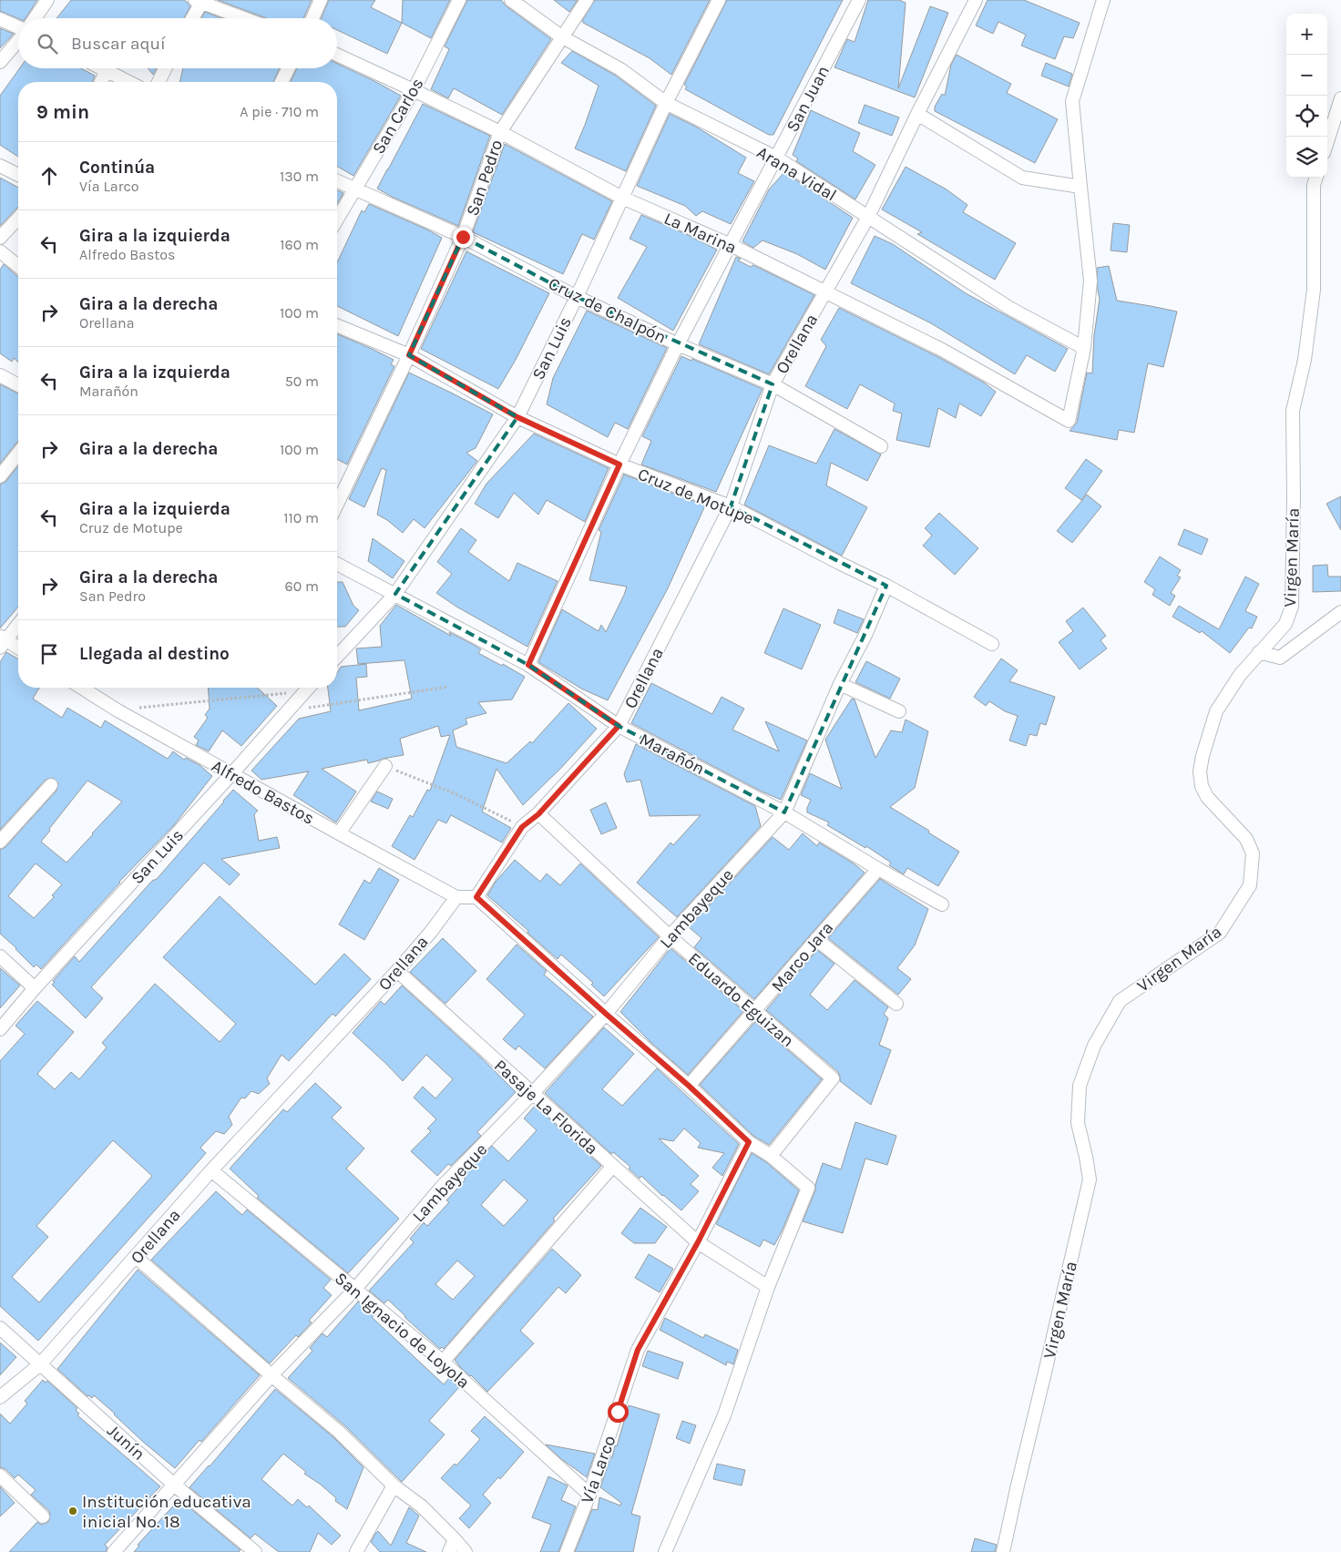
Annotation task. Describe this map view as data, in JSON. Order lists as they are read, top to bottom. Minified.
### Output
{"streets":{"street":["San Juan","San Carlos","Arana Vidal","San Pedro","La Marina","Cruz de Chalpón","Orellana","San Luis","Cruz de Motupe","Virgen María","Marañón","Alfredo Bastos","Lambayeque","Marco Jara","Eduardo Eguizan","Pasaje La Florida","San Ignacio de Loyola","Junín","Vía Larco"]},"crossings":[["San Juan","Arana Vidal"],["San Juan","La Marina"],["San Juan","Cruz de Chalpón"],["San Juan","Cruz de Motupe"],["San Juan","Marañón"],["San Carlos","La Marina"],["San Carlos","Cruz de Chalpón"],["Arana Vidal","San Pedro"],["Arana Vidal","La Marina"],["Arana Vidal","Orellana"],["Arana Vidal","San Luis"],["San Pedro","La Marina"],["San Pedro","Cruz de Chalpón"],["San Pedro","Cruz de Motupe"],["La Marina","Orellana"],["La Marina","San Luis"],["Cruz de Chalpón","Orellana"],["Cruz de Chalpón","San Luis"],["Orellana","Cruz de Motupe"],["Orellana","Marañón"],["Orellana","Alfredo Bastos"],["Orellana","Eduardo Eguizan"],["Orellana","Pasaje La Florida"],["Orellana","San Ignacio de Loyola"],["Orellana","Junín"],["San Luis","Cruz de Motupe"],["San Luis","Marañón"],["San Luis","Alfredo Bastos"],["Cruz de Motupe","Lambayeque"],["Marañón","Lambayeque"],["Marañón","Marco Jara"],["Lambayeque","Eduardo Eguizan"],["Lambayeque","Pasaje La Florida"],["Lambayeque","San Ignacio de Loyola"],["Lambayeque","Junín"],["Marco Jara","Eduardo Eguizan"],["Pasaje La Florida","Vía Larco"],["San Ignacio de Loyola","Vía Larco"]],"places":["Institución educativa inicial No. 18"],"page":{"map_buttons":["+","−"],"search":"Buscar aquí","heading":["9 min","A pie · 710 m"],"list":[["Continúa","Vía Larco","130 m"],["Gira a la izquierda","Alfredo Bastos","160 m"],["Gira a la derecha","Orellana","100 m"],["Gira a la izquierda","Marañón","50 m"],["Gira a la derecha","100 m"],["Gira a la izquierda","Cruz de Motupe","110 m"],["Gira a la derecha","San Pedro","60 m"],"Llegada al destino"]}}
